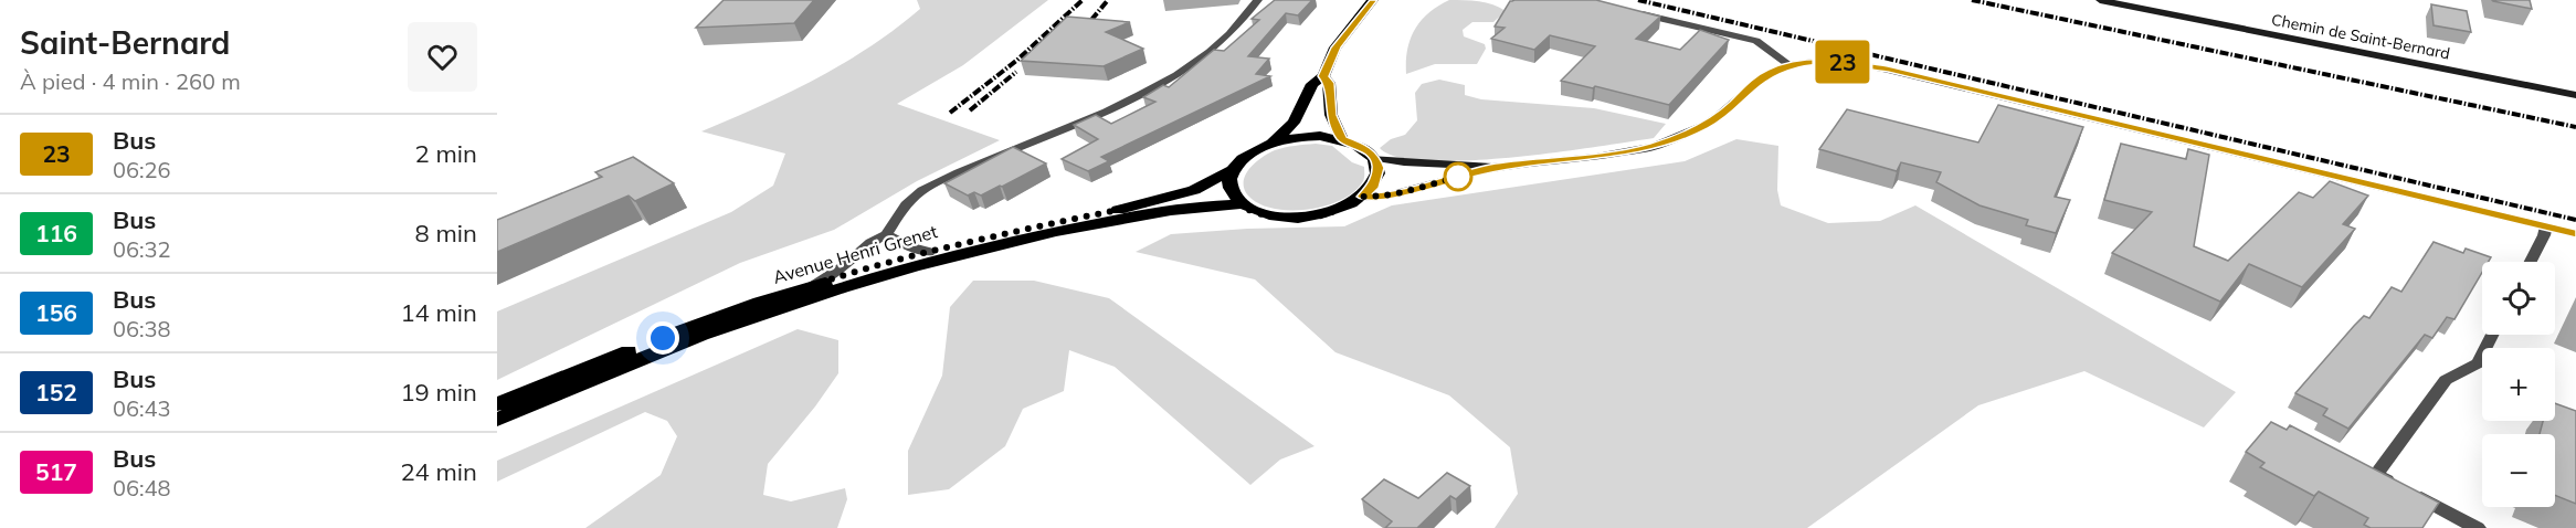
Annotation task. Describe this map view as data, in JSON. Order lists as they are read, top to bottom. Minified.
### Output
{"streets":{"main road":["Avenue Henri Grenet"],"street":["Chemin de Saint-Bernard"]},"lines":["bus line 23"],"page":{"heading":["Saint-Bernard","À pied · 4 min · 260 m"],"on_map":"23","list":[{"mark":"23","name":"Bus","note":"06:26","value":"2 min"},{"mark":"116","name":"Bus","note":"06:32","value":"8 min"},{"mark":"156","name":"Bus","note":"06:38","value":"14 min"},{"mark":"152","name":"Bus","note":"06:43","value":"19 min"},{"mark":"517","name":"Bus","note":"06:48","value":"24 min"}],"map_buttons":["+","−"]}}
